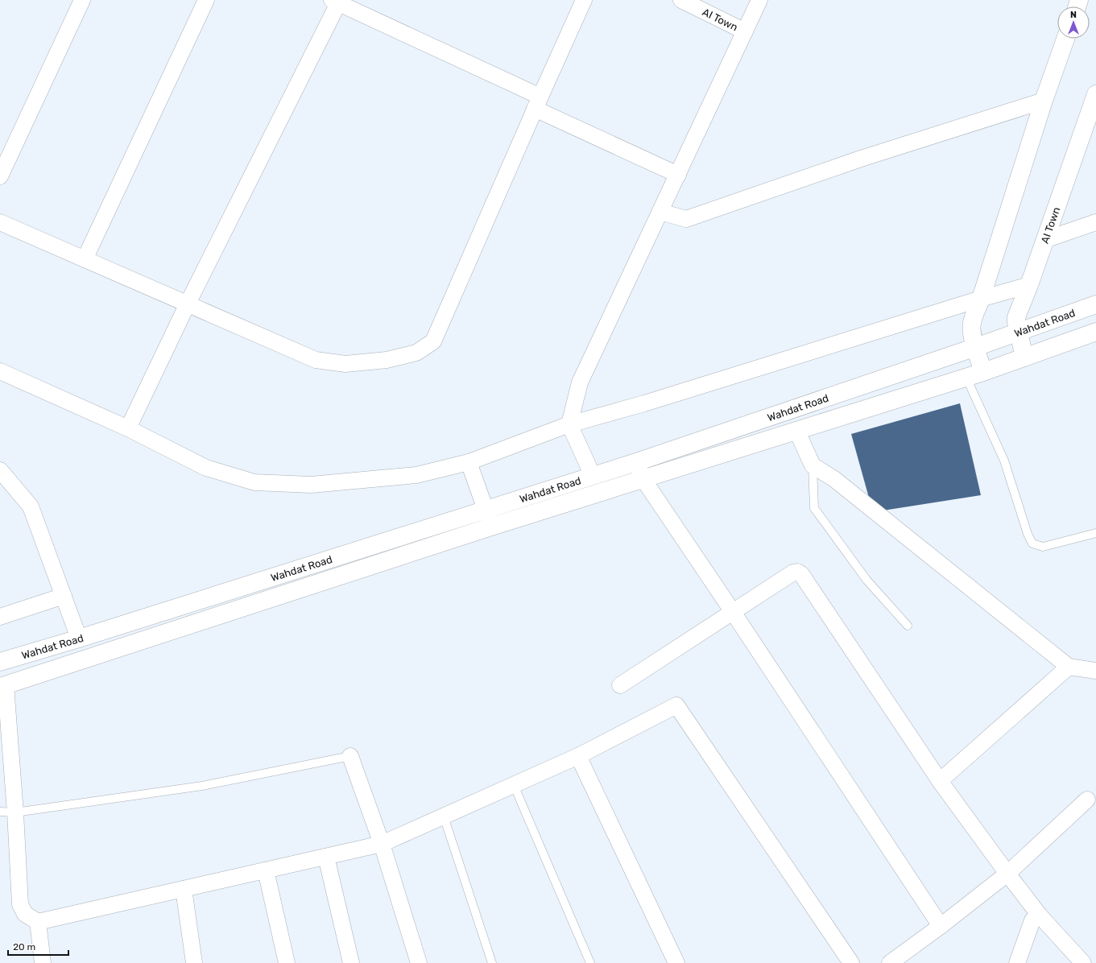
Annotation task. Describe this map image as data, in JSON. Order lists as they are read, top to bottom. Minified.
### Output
{"streets":{"main road":["AI Town","Wahdat Road"]},"crossings":[["AI Town","Wahdat Road"]],"scale_bar":"20 m","north":"top"}
